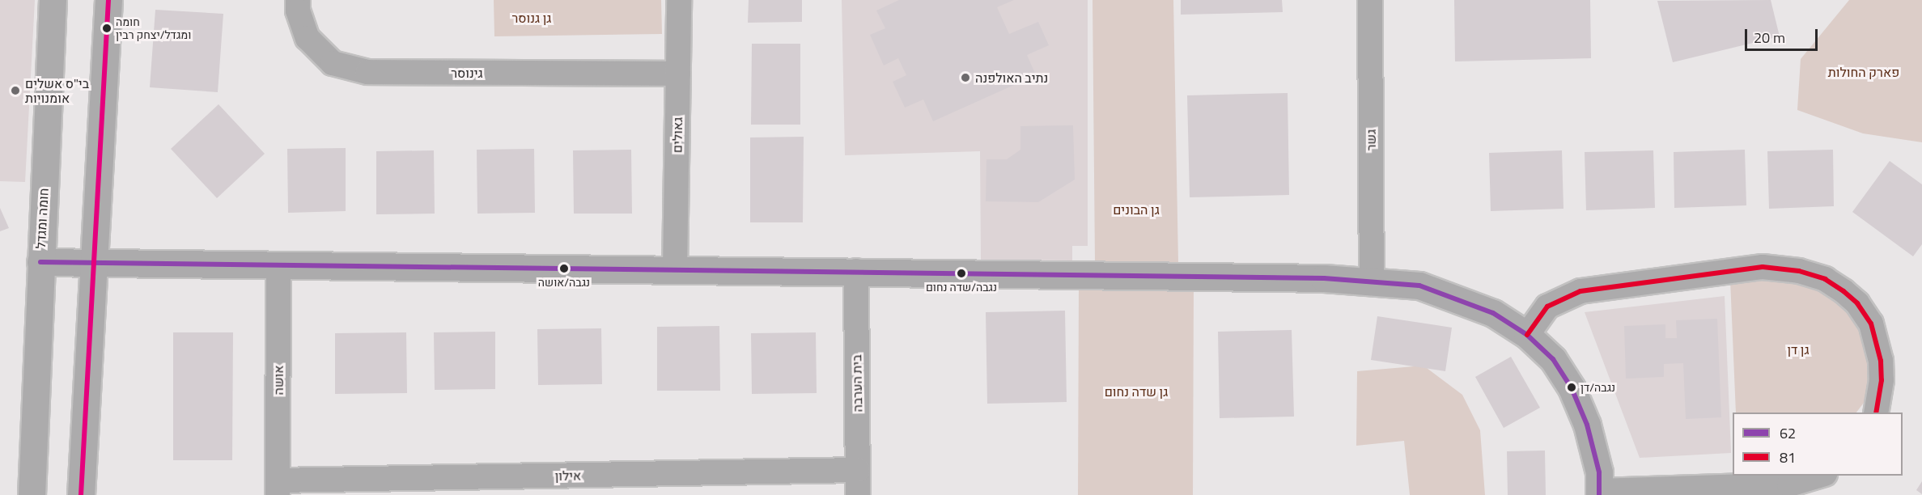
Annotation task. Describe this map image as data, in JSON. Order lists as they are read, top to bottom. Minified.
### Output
{"streets":{"street":["גינוסר","גאולים","גשר","חומה ומגדל","אושה","בית הערבה","אילון"]},"crossings":[["גינוסר","גאולים"],["אושה","אילון"],["בית הערבה","אילון"]],"parks":["גן גנוסר","פארק החולות","גן הבונים","גן דן","גן שדה נחום"],"places":["חומה ומגדל/יצחק רבין","נתיב האולפנה","בי\"ס אשלים אומנויות","נגבה/אושה","נגבה/שדה נחום","נגבה/דן"],"lines":["transit line 62","transit line 81"],"legend":["62","81"],"scale_bar":"20 m"}
